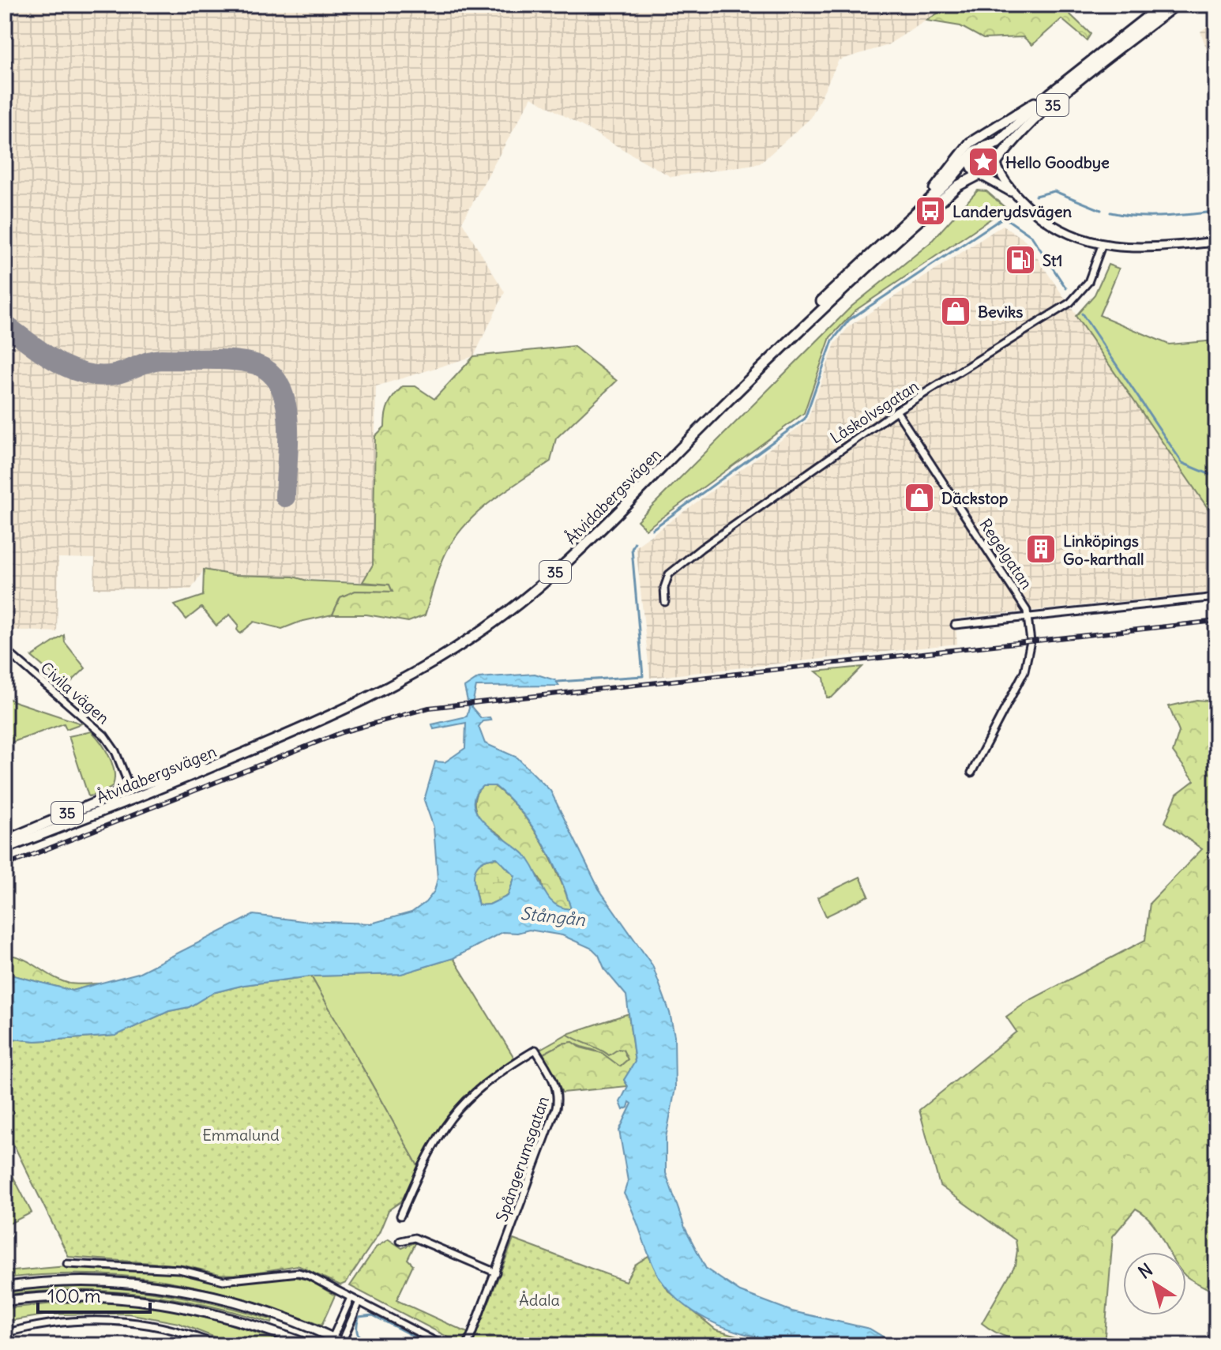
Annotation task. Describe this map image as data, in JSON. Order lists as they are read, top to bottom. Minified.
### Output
{"streets":{"main road":["35","Åtvidabergsvägen"],"street":["Låskolvsgatan","Regelgatan","Civila vägen","Spångerumsgatan"]},"crossings":[["35","Åtvidabergsvägen"],["Låskolvsgatan","Regelgatan"],["Åtvidabergsvägen","Civila vägen"]],"water":["Stångån"],"parks":["Emmalund","Ådala"],"places":{"place":["Hello Goodbye"],"bus stop":["Landerydsvägen"],"fuel station":["St1"],"shop":["Beviks","Däckstop"],"building":["Linköpings Go-karthall"]},"scale_bar":"100 m","north":"top left"}
